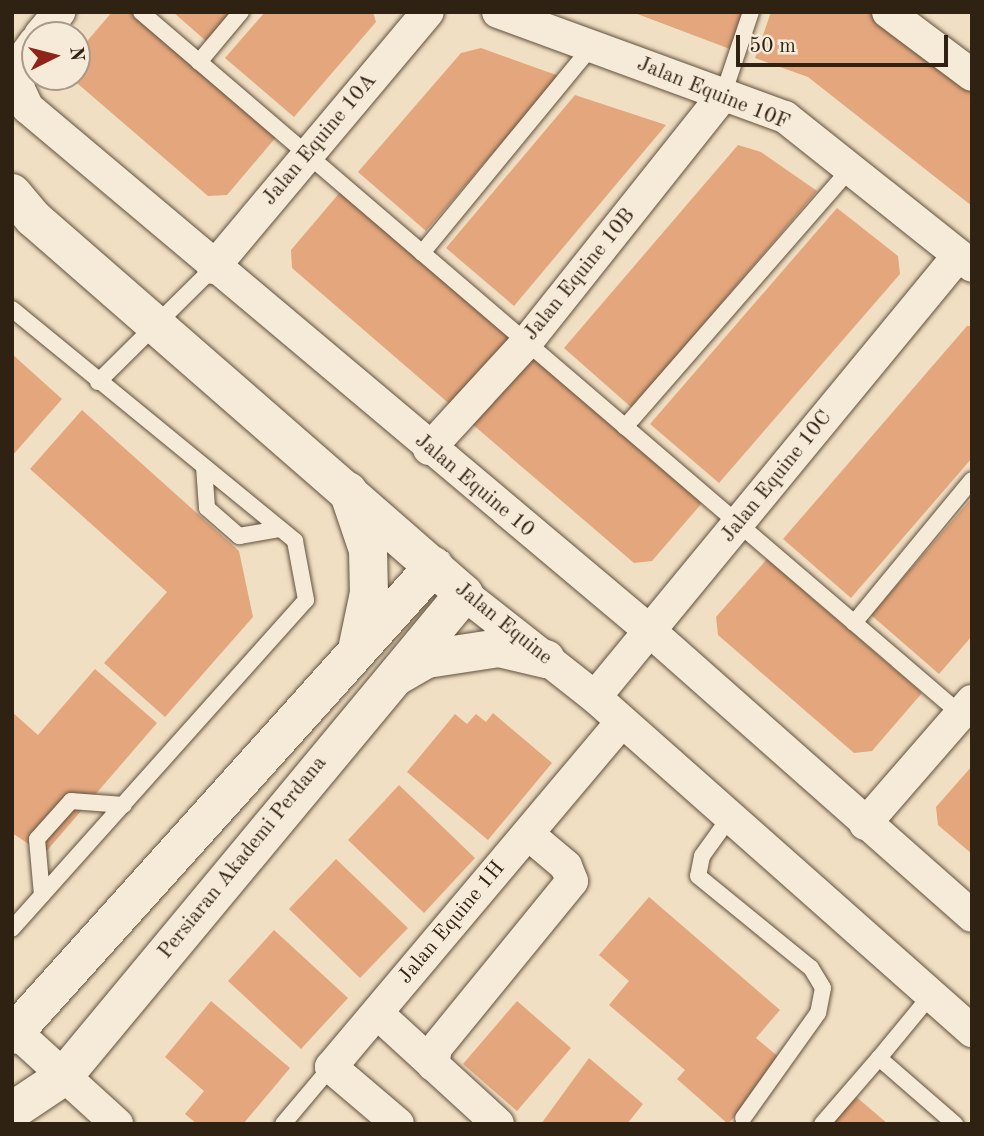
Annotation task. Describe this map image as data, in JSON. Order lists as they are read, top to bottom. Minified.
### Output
{"streets":{"street":["Jalan Equine 10F","Jalan Equine 10A","Jalan Equine 10B","Jalan Equine 10C","Jalan Equine 10","Jalan Equine","Persiaran Akademi Perdana","Jalan Equine 1H"]},"crossings":[["Jalan Equine 10F","Jalan Equine 10B"],["Jalan Equine 10F","Jalan Equine 10C"],["Jalan Equine 10A","Jalan Equine 10"],["Jalan Equine 10B","Jalan Equine 10"],["Jalan Equine 10C","Jalan Equine 10"],["Jalan Equine 10C","Jalan Equine"],["Jalan Equine","Persiaran Akademi Perdana"],["Jalan Equine","Jalan Equine 1H"]],"scale_bar":"50 m","north":"right"}
